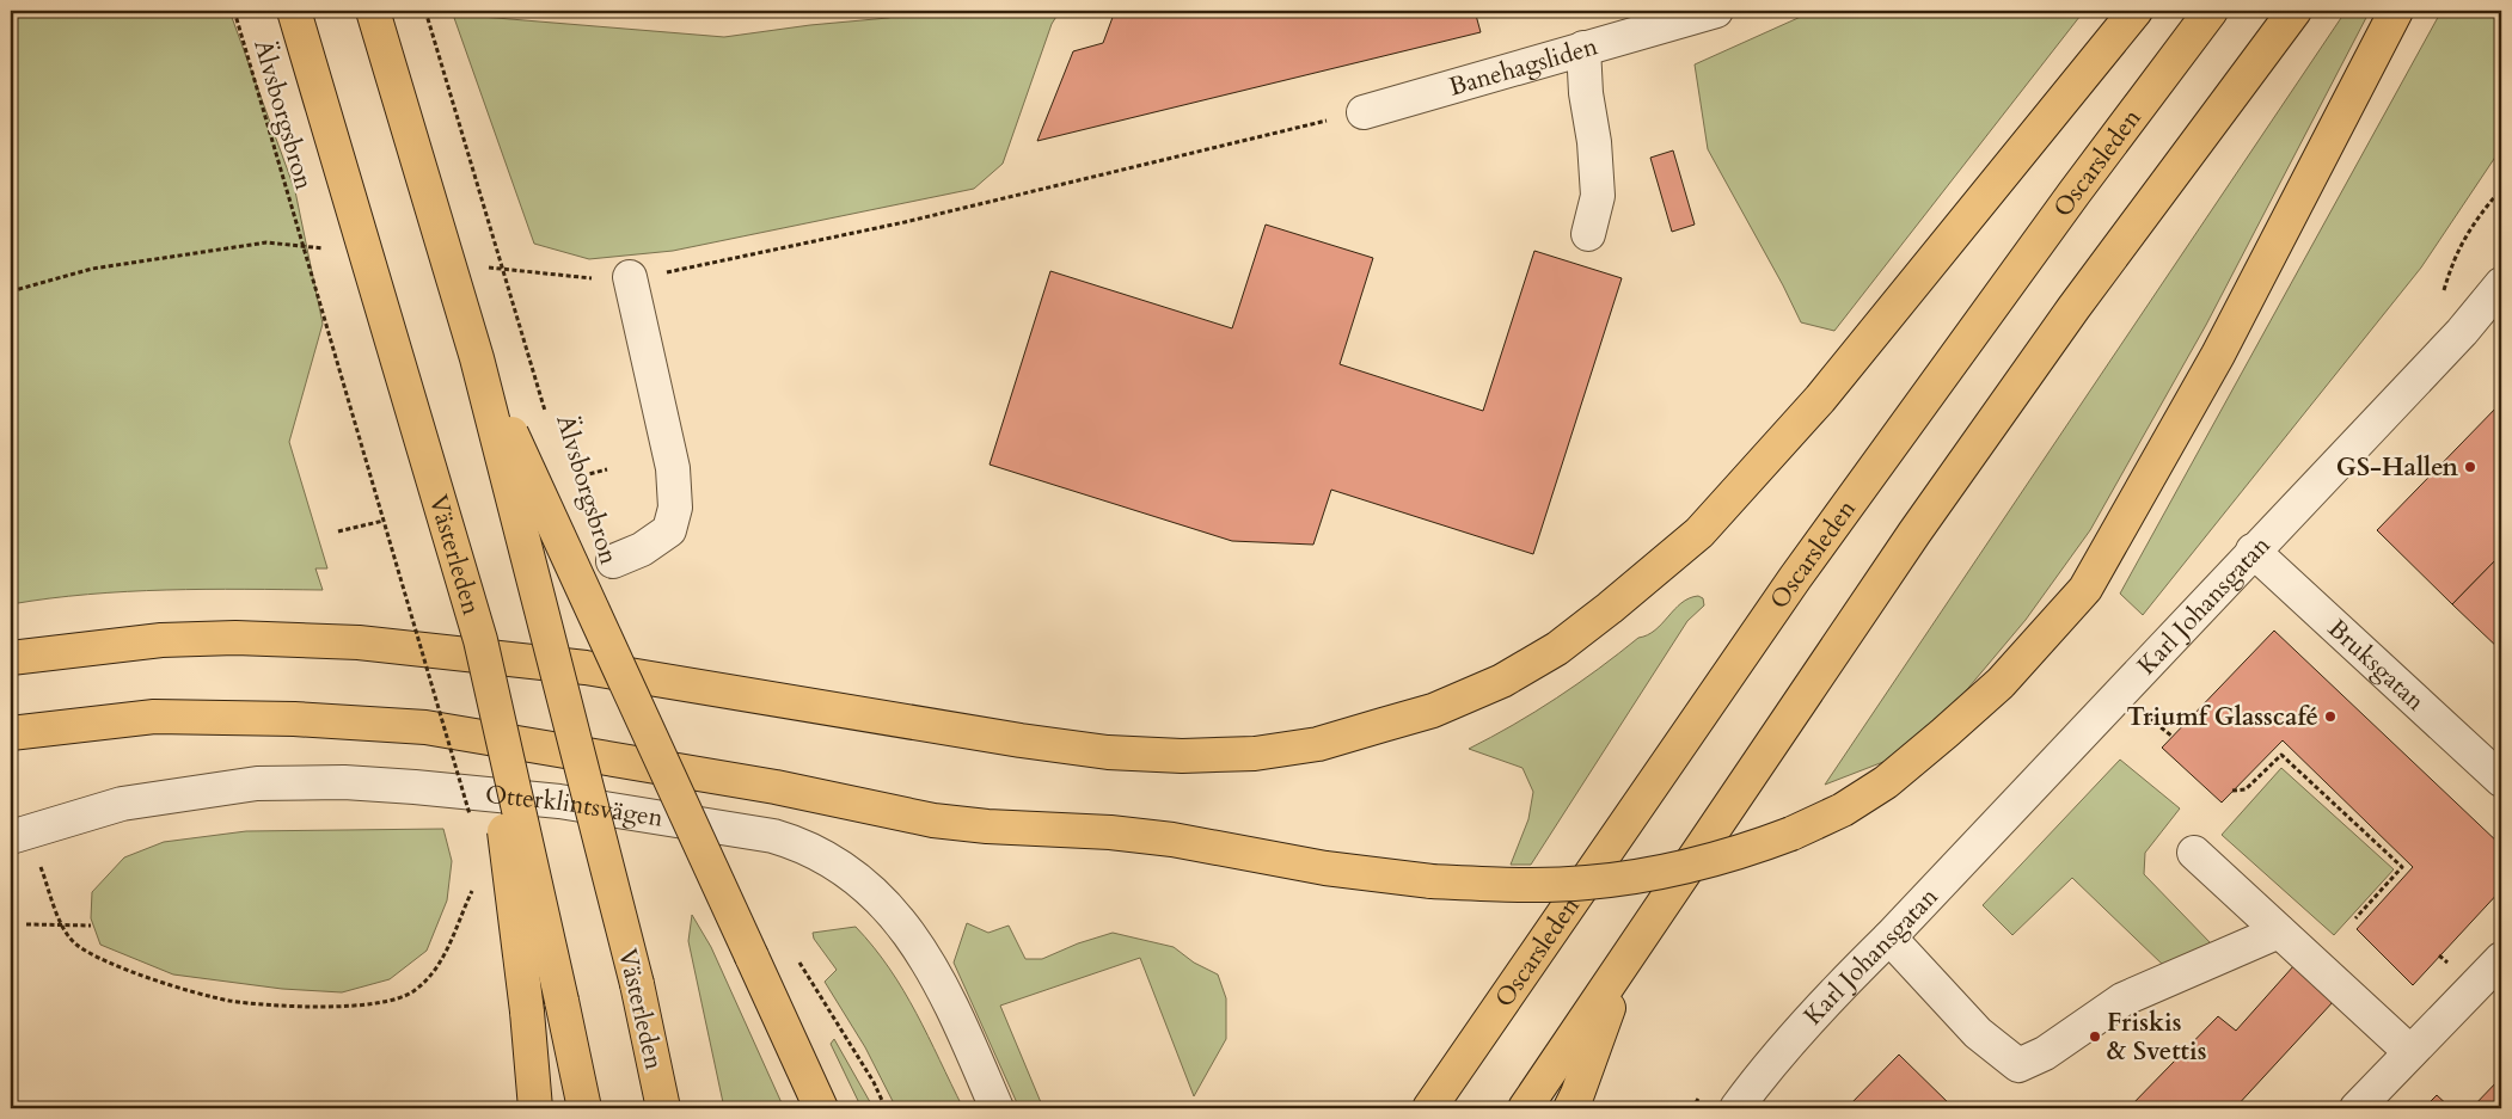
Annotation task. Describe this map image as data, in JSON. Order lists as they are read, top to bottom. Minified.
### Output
{"streets":{"highway":["Oscarsleden","Västerleden"],"street":["Banehagsliden","Karl Johansgatan","Bruksgatan","Otterklintsvägen"],"path":["Älvsborgsbron"]},"crossings":[["Karl Johansgatan","Bruksgatan"]],"places":["GS-Hallen","Triumf Glasscafé","Friskis & Svettis"]}
